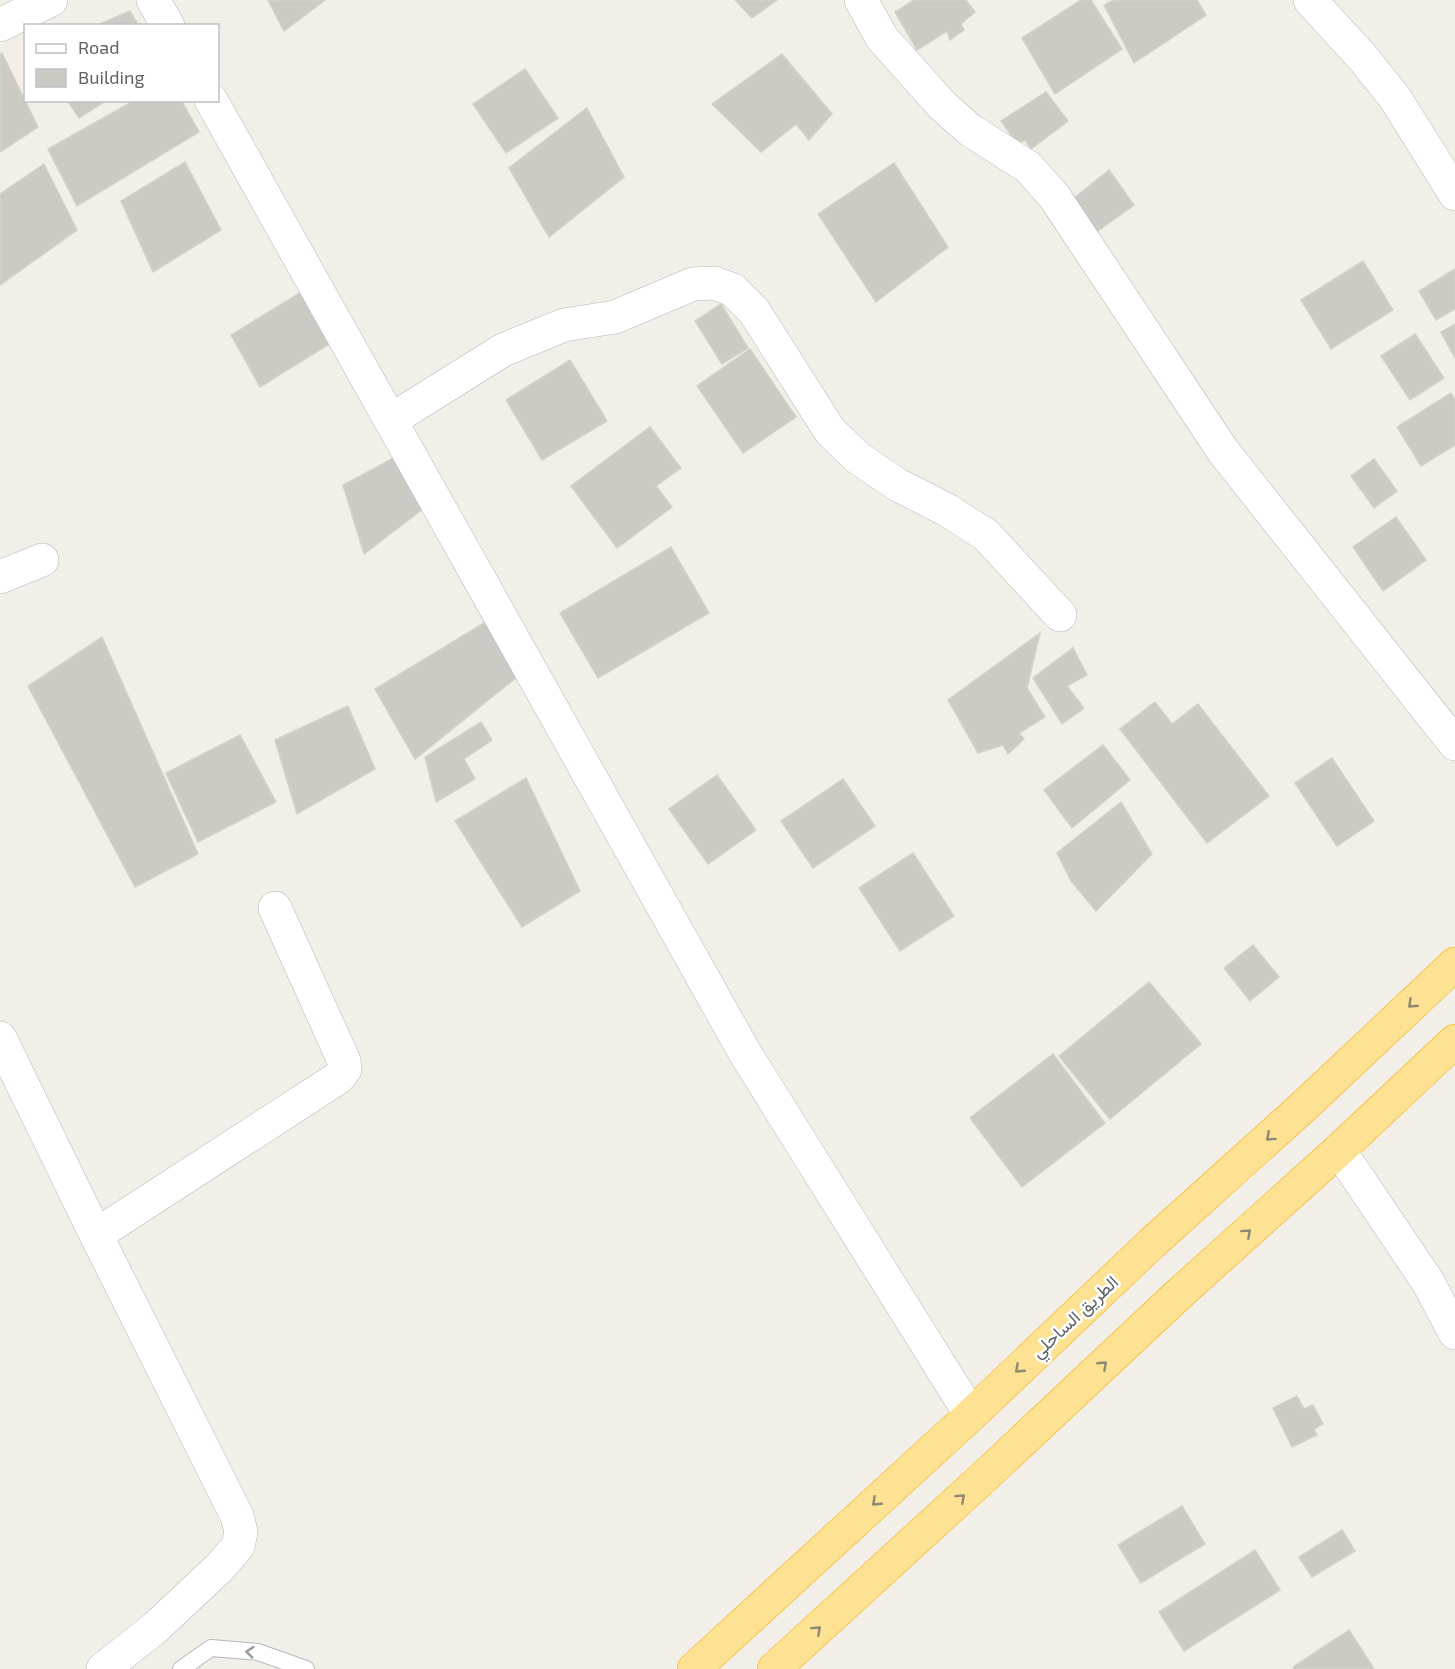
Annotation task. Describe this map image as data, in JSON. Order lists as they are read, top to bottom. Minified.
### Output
{"streets":{"highway":["الطريق الساحلي"]},"legend":["Road","Building"]}
